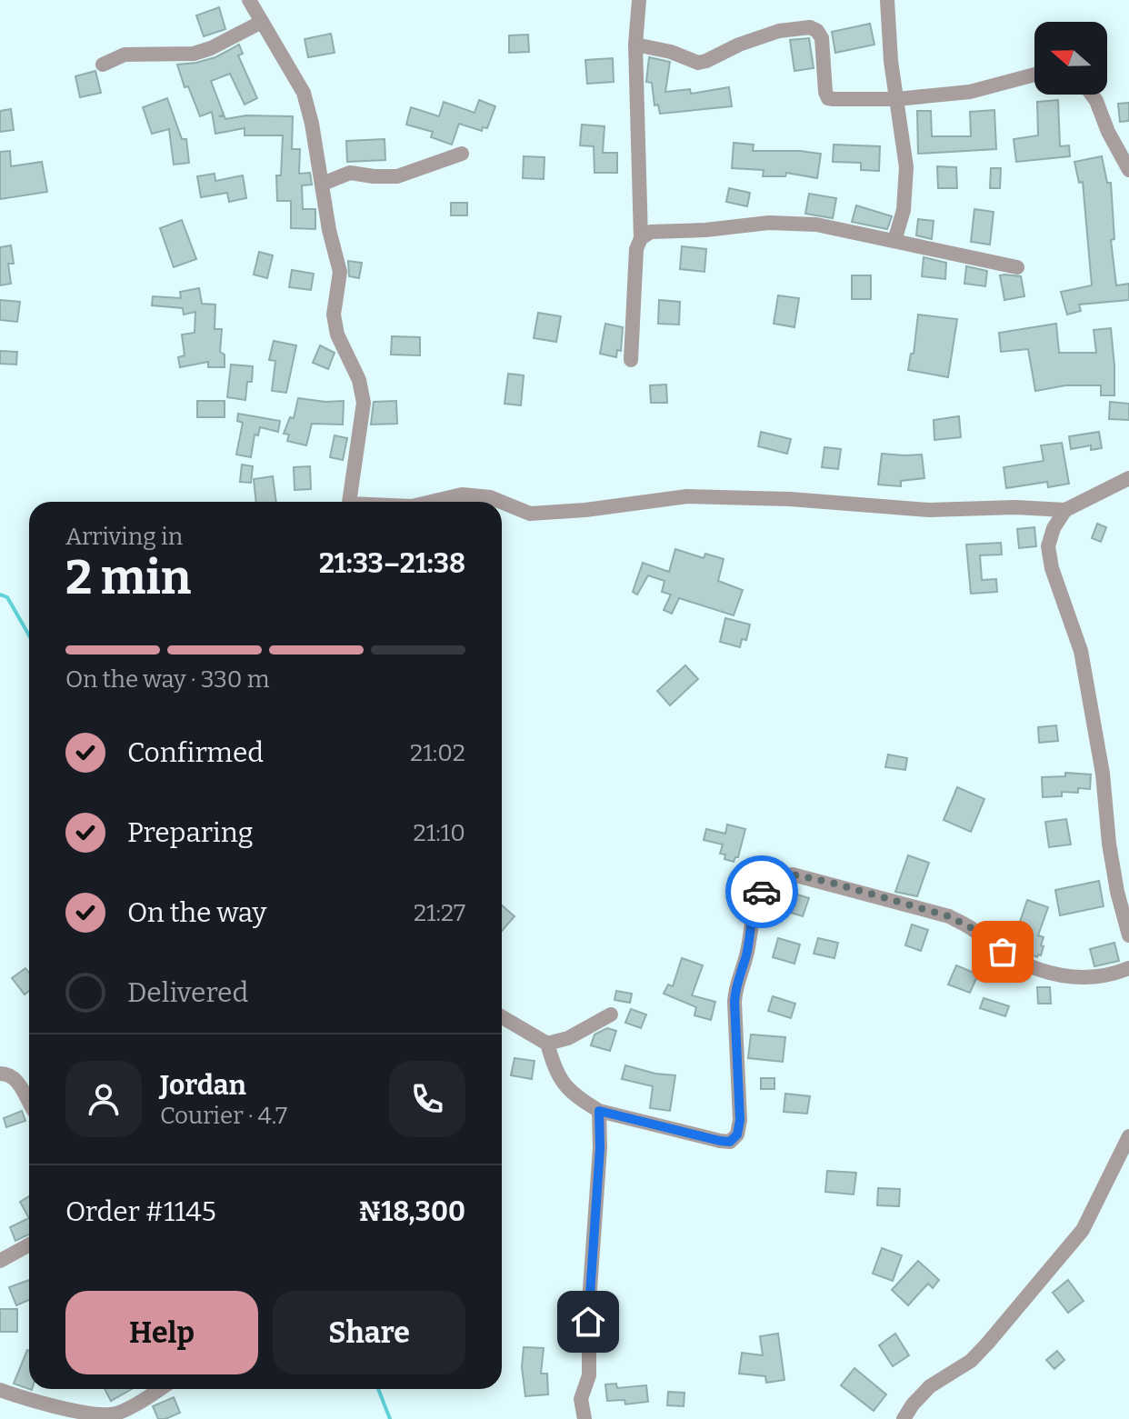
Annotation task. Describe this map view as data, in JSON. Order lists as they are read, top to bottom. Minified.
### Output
{"north":"left","page":{"heading":["2 min","Arriving in","21:33–21:38"],"panel":["Jordan","Courier · 4.7","Order #1145","₦18,300"],"bar":"On the way · 330 m","list":[["Confirmed","21:02"],["Preparing","21:10"],["On the way","21:27"],"Delivered"],"buttons":["Help","Share"]}}
